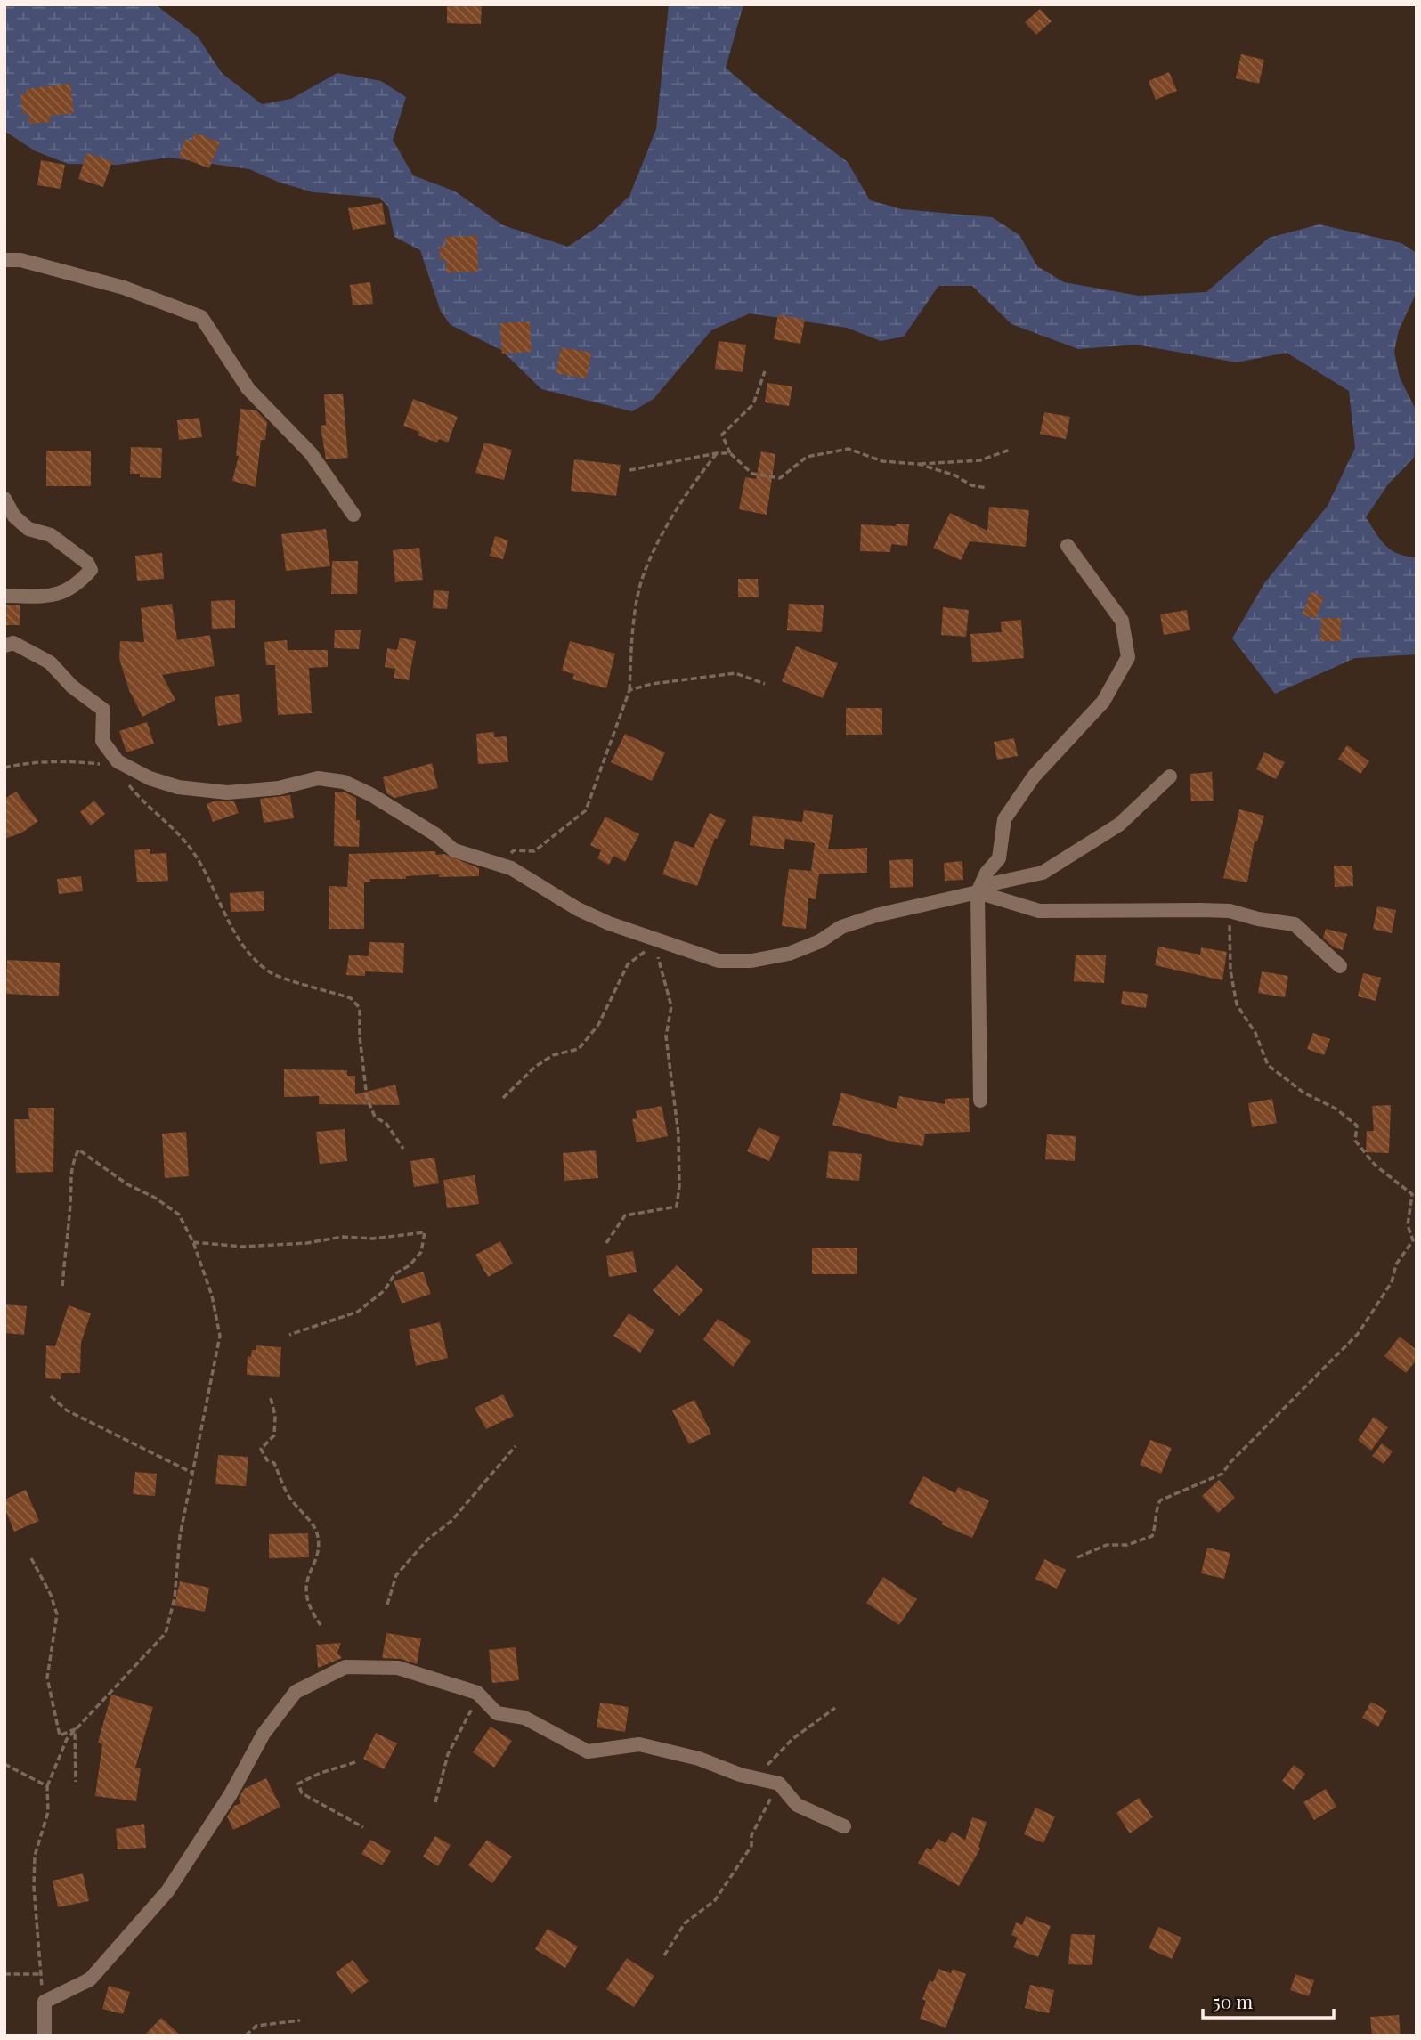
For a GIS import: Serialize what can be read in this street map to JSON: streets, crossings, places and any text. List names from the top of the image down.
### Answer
{
  "scale_bar": "50 m"
}
